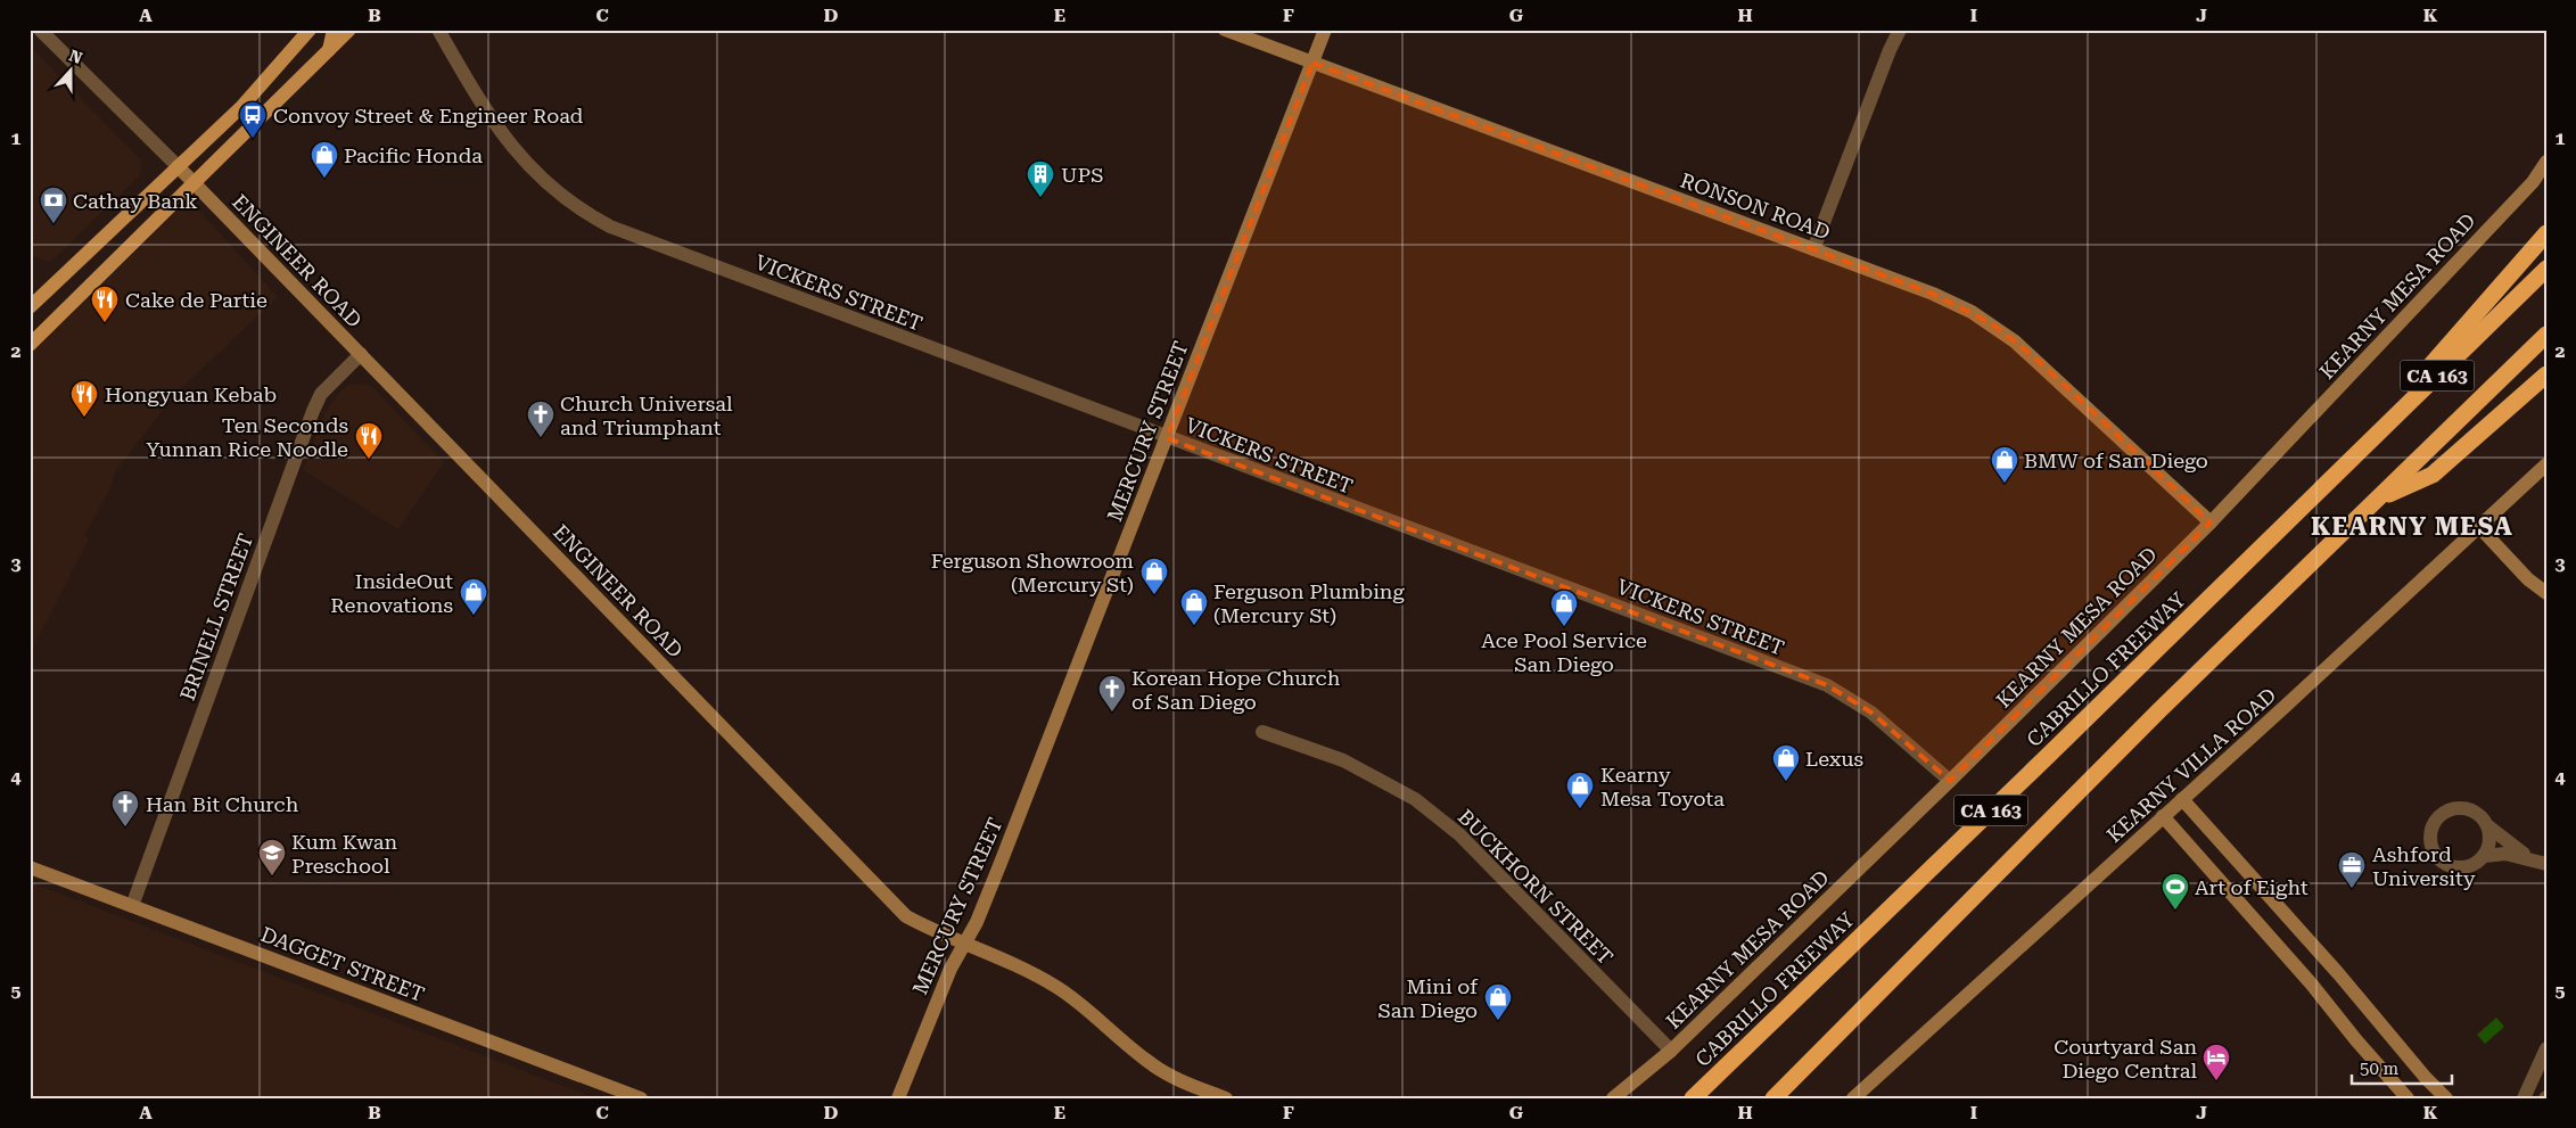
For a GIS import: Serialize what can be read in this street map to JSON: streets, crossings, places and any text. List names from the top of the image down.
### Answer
{
  "streets": {
    "highway": ["CA 163", "CABRILLO FREEWAY"],
    "street": [
      "RONSON ROAD",
      "ENGINEER ROAD",
      "VICKERS STREET",
      "KEARNY MESA ROAD",
      "MERCURY STREET",
      "BRINELL STREET",
      "KEARNY VILLA ROAD",
      "BUCKHORN STREET",
      "DAGGET STREET"
    ]
  },
  "crossings": [
    ["RONSON ROAD", "KEARNY MESA ROAD"],
    ["RONSON ROAD", "MERCURY STREET"],
    ["ENGINEER ROAD", "MERCURY STREET"],
    ["ENGINEER ROAD", "BRINELL STREET"],
    ["VICKERS STREET", "KEARNY MESA ROAD"],
    ["VICKERS STREET", "MERCURY STREET"],
    ["KEARNY MESA ROAD", "BUCKHORN STREET"],
    ["BRINELL STREET", "DAGGET STREET"]
  ],
  "districts": ["KEARNY MESA"],
  "places": {
    "bus stop": ["Convoy Street & Engineer Road"],
    "shop": [
      "Pacific Honda",
      "BMW of San Diego",
      "Ferguson Showroom (Mercury St)",
      "InsideOut Renovations",
      "Ferguson Plumbing (Mercury St)",
      "Ace Pool Service San Diego",
      "Lexus",
      "Kearny Mesa Toyota",
      "Mini of San Diego"
    ],
    "building": ["UPS"],
    "bank": ["Cathay Bank"],
    "restaurant": ["Cake de Partie", "Hongyuan Kebab", "Ten Seconds Yunnan Rice Noodle"],
    "church": ["Church Universal and Triumphant", "Korean Hope Church of San Diego", "Han Bit Church"],
    "school or university": ["Kum Kwan Preschool"],
    "office": ["Ashford University"],
    "sports": ["Art of Eight"],
    "hotel": ["Courtyard San Diego Central"]
  },
  "scale_bar": "50 m",
  "north": "top",
  "grid": {
    "columns": [
      "A",
      "B",
      "C",
      "D",
      "E",
      "F",
      "G",
      "H",
      "I",
      "J",
      "K"
    ],
    "rows": [
      "1",
      "2",
      "3",
      "4",
      "5"
    ]
  }
}
